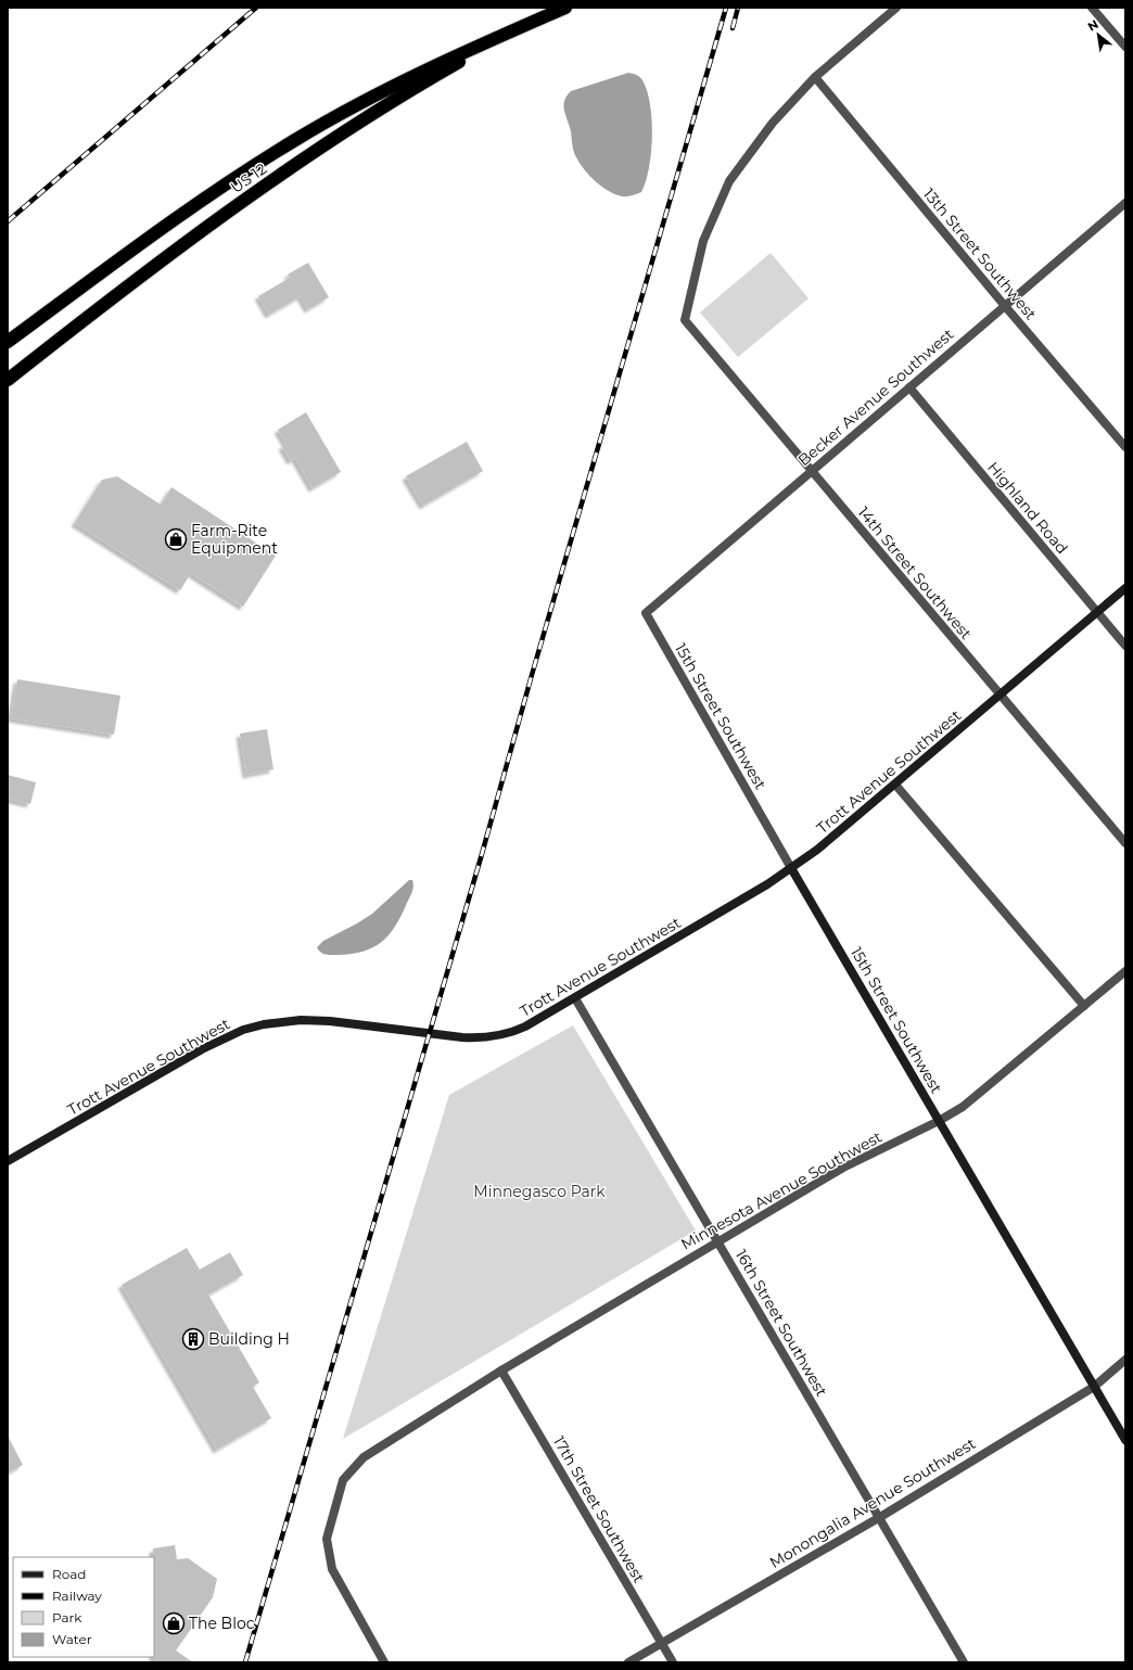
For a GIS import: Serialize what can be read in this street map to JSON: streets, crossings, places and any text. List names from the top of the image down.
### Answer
{
  "streets": {
    "highway": ["US 12"],
    "street": [
      "13th Street Southwest",
      "Becker Avenue Southwest",
      "Highland Road",
      "14th Street Southwest",
      "15th Street Southwest",
      "Trott Avenue Southwest",
      "Minnesota Avenue Southwest",
      "16th Street Southwest",
      "Monongalia Avenue Southwest",
      "17th Street Southwest"
    ]
  },
  "crossings": [
    ["13th Street Southwest", "Becker Avenue Southwest"],
    ["13th Street Southwest", "14th Street Southwest"],
    ["Becker Avenue Southwest", "Highland Road"],
    ["Becker Avenue Southwest", "14th Street Southwest"],
    ["Becker Avenue Southwest", "15th Street Southwest"],
    ["Highland Road", "Trott Avenue Southwest"],
    ["14th Street Southwest", "Trott Avenue Southwest"],
    ["15th Street Southwest", "Trott Avenue Southwest"],
    ["15th Street Southwest", "Minnesota Avenue Southwest"],
    ["15th Street Southwest", "Monongalia Avenue Southwest"],
    ["Trott Avenue Southwest", "16th Street Southwest"],
    ["Minnesota Avenue Southwest", "16th Street Southwest"],
    ["Minnesota Avenue Southwest", "17th Street Southwest"],
    ["16th Street Southwest", "Monongalia Avenue Southwest"],
    ["Monongalia Avenue Southwest", "17th Street Southwest"]
  ],
  "parks": ["Minnegasco Park"],
  "places": {
    "shop": ["Farm-Rite Equipment", "The Bloc"],
    "building": ["Building H"]
  },
  "legend": [
    "Road",
    "Railway",
    "Park",
    "Water"
  ],
  "north": "top left"
}
